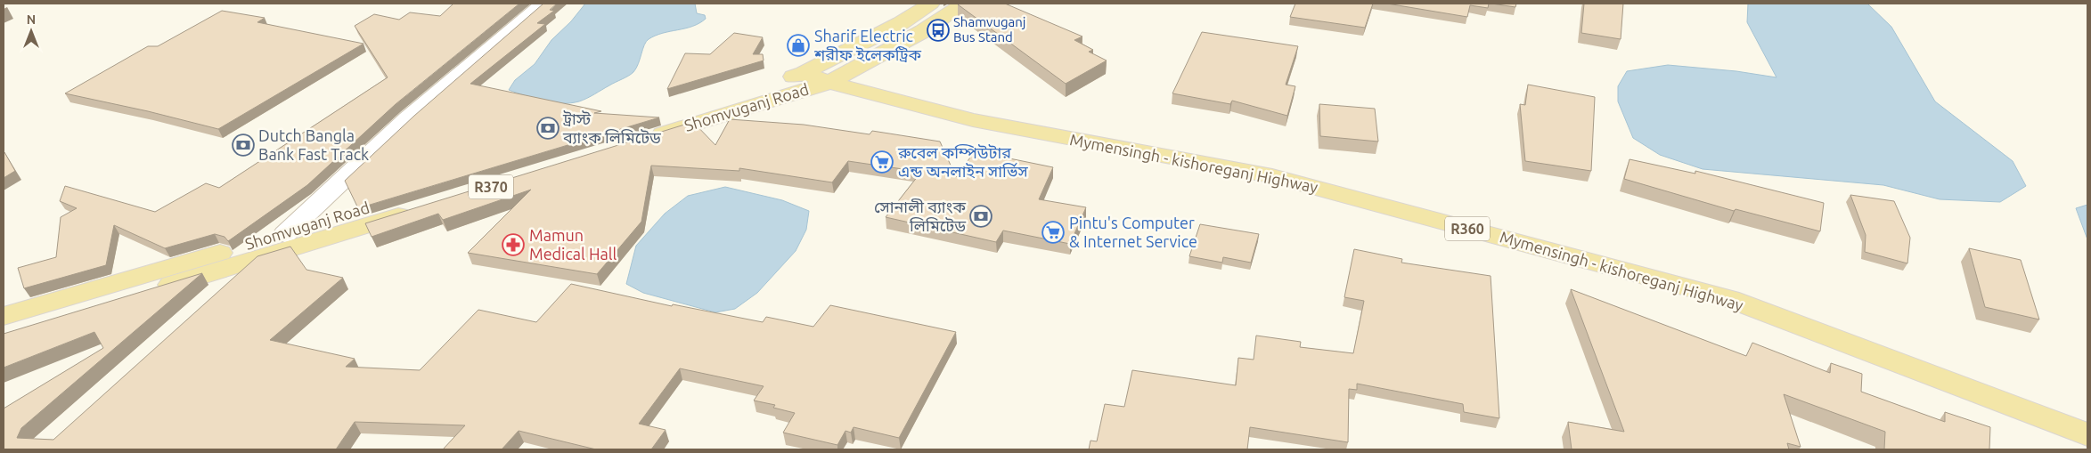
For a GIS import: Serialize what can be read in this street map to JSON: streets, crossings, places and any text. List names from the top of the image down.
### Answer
{
  "streets": {
    "main road": ["Shomvuganj Road", "Mymensingh - kishoreganj Highway", "R360"]
  },
  "crossings": [
    ["Shomvuganj Road", "Mymensingh - kishoreganj Highway"]
  ],
  "places": {
    "bus stop": ["Shamvuganj Bus Stand"],
    "shop": ["Sharif Electric শরীফ ইলেকট্রিক"],
    "bank": ["ট্রাস্ট ব্যাংক লিমিটেড", "Dutch Bangla Bank Fast Track", "সোনালী ব্যাংক লিমিটেড"],
    "supermarket": ["রুবেল কম্পিউটার এন্ড অনলাইন সার্ভিস", "Pintu's Computer & Internet Service"],
    "pharmacy": ["Mamun Medical Hall"]
  },
  "north": "top"
}
